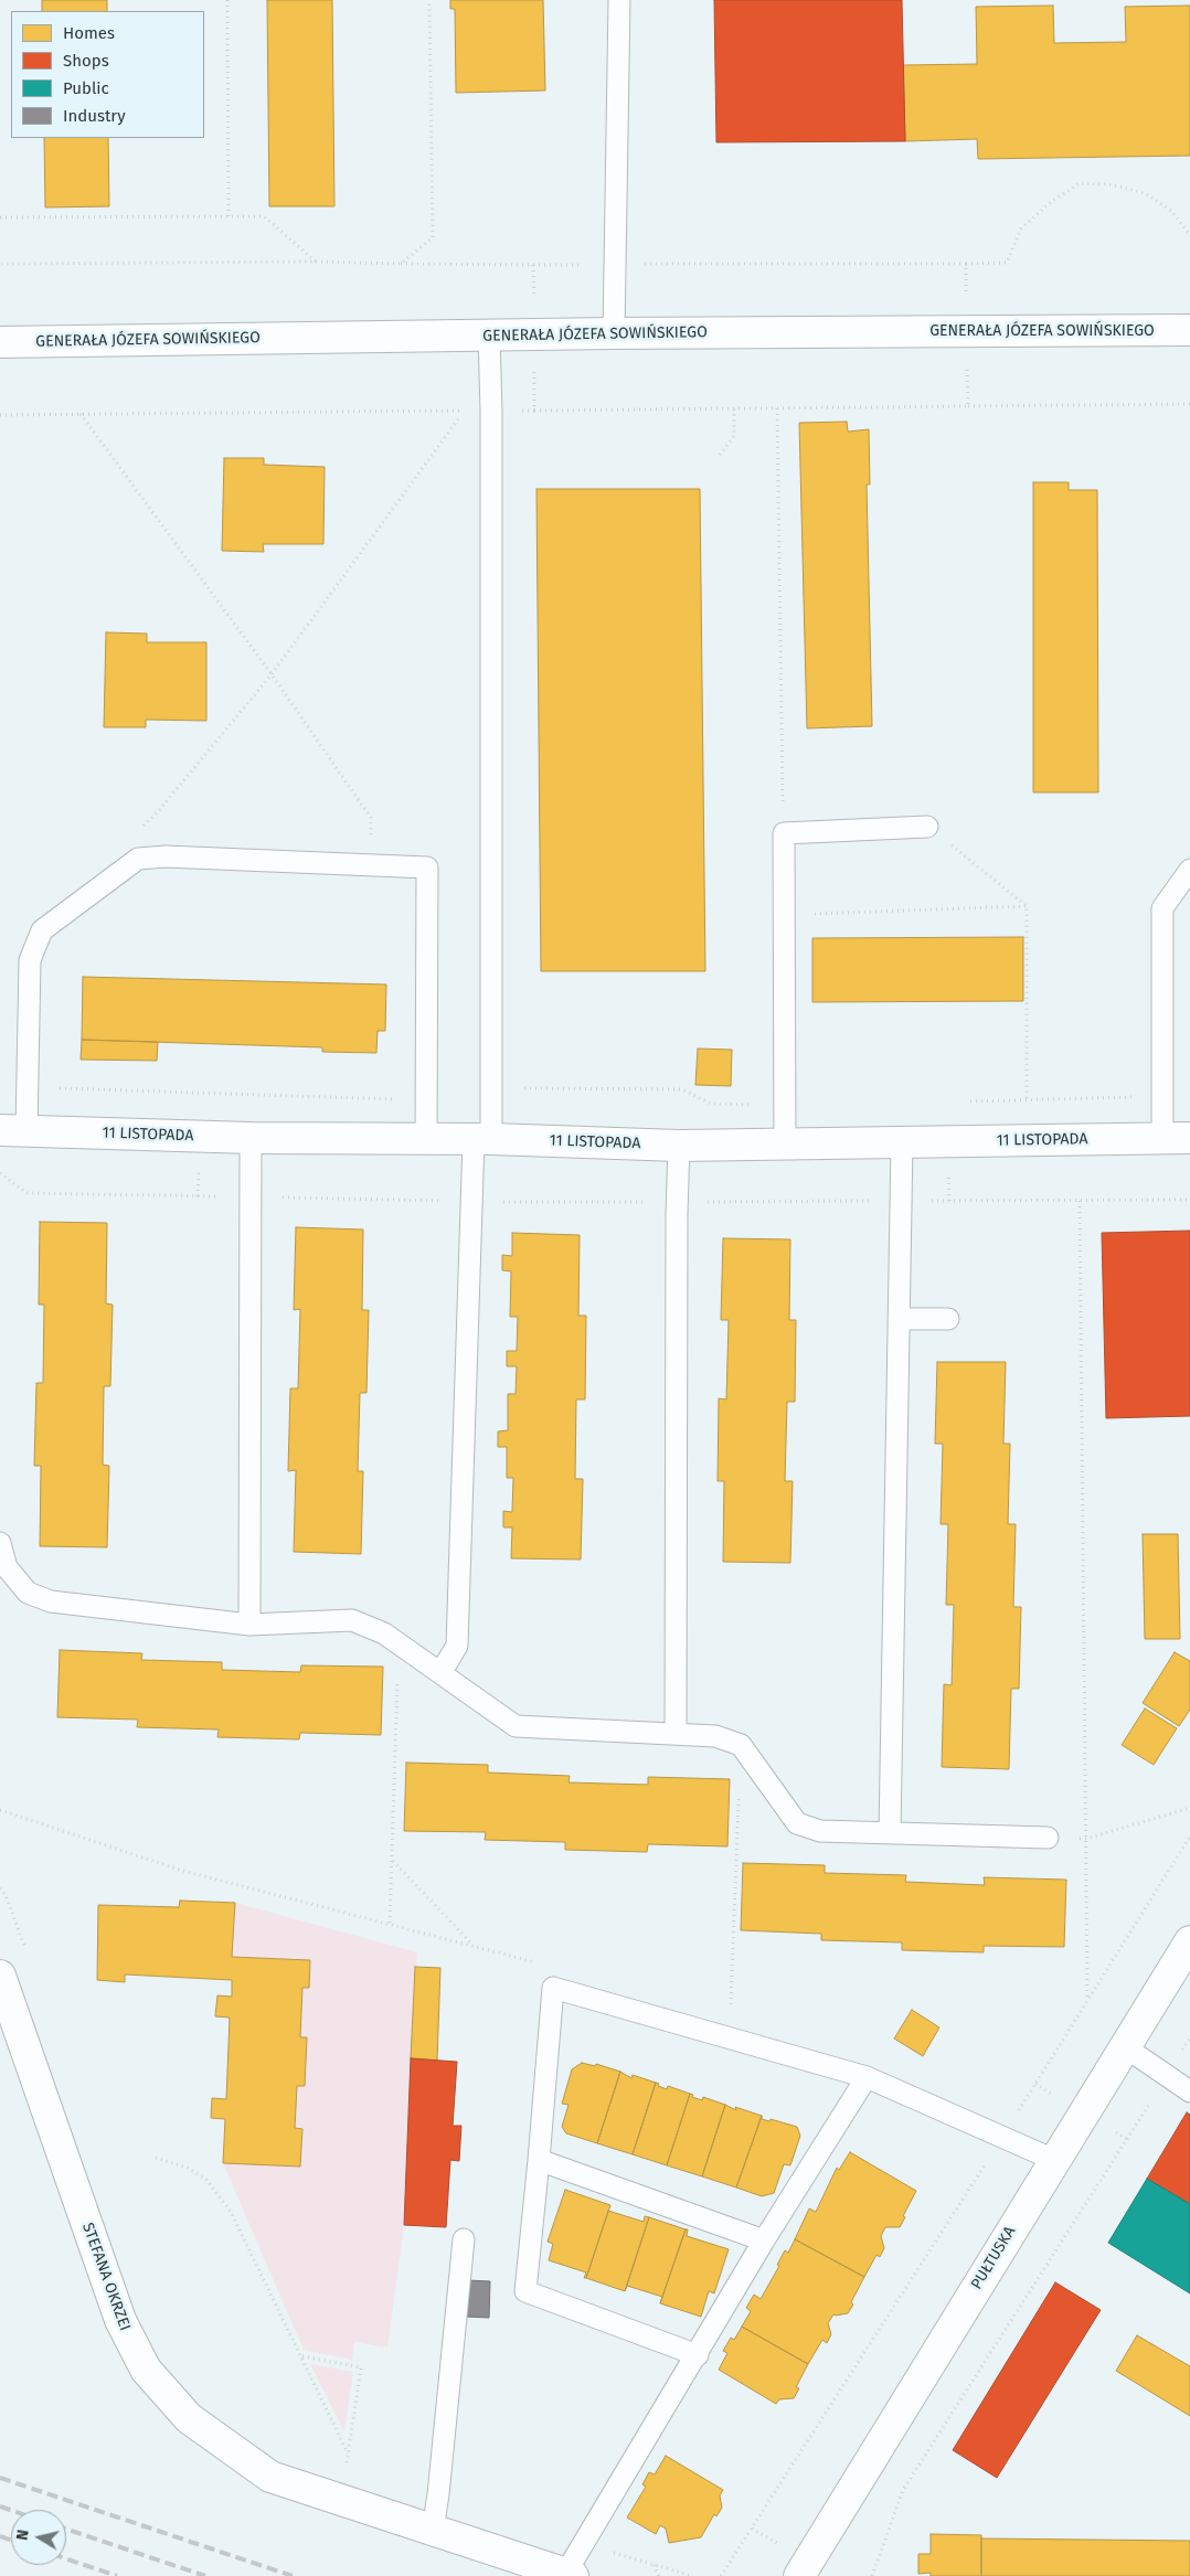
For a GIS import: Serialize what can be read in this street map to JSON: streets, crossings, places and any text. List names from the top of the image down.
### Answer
{
  "streets": {
    "street": [
      "GENERAŁA JÓZEFA SOWIŃSKIEGO",
      "11 LISTOPADA",
      "PUŁTUSKA",
      "STEFANA OKRZEI"
    ]
  },
  "legend": [
    "Homes",
    "Shops",
    "Public",
    "Industry"
  ],
  "north": "left"
}
